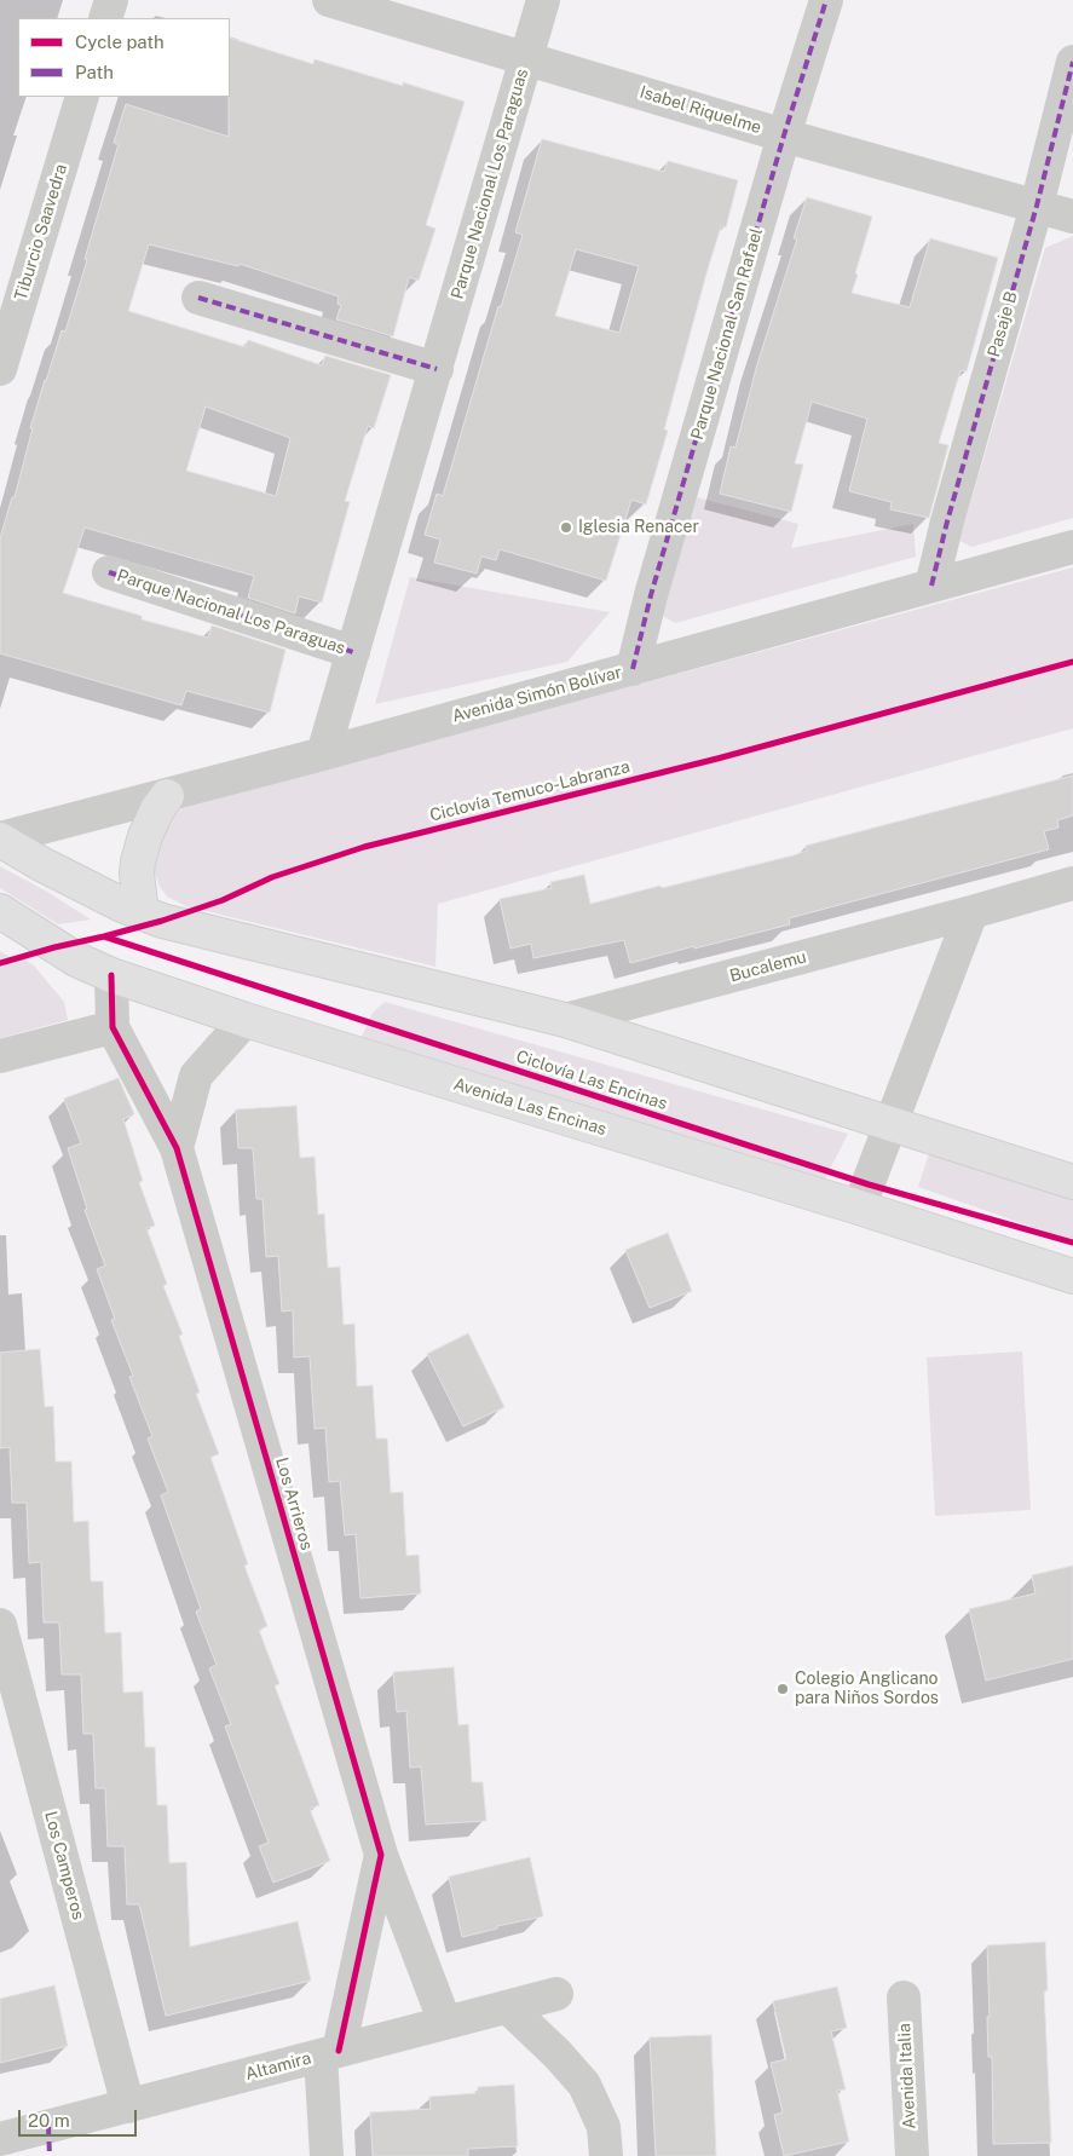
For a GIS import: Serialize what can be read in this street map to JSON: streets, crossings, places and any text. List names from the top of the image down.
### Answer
{
  "streets": {
    "main road": ["Avenida Las Encinas"],
    "street": [
      "Isabel Riquelme",
      "Parque Nacional Los Paraguas",
      "Tiburcio Saavedra",
      "Pasaje B",
      "Parque Nacional San Rafael",
      "Avenida Simón Bolívar",
      "Bucalemu",
      "Los Arrieros",
      "Los Camperos",
      "Altamira",
      "Avenida Italia"
    ],
    "cycle path": ["Ciclovía Temuco-Labranza", "Ciclovía Las Encinas"]
  },
  "crossings": [
    ["Isabel Riquelme", "Parque Nacional Los Paraguas"],
    ["Isabel Riquelme", "Pasaje B"],
    ["Isabel Riquelme", "Parque Nacional San Rafael"],
    ["Parque Nacional Los Paraguas", "Avenida Simón Bolívar"],
    ["Pasaje B", "Avenida Simón Bolívar"],
    ["Parque Nacional San Rafael", "Avenida Simón Bolívar"],
    ["Avenida Las Encinas", "Los Arrieros"],
    ["Los Arrieros", "Altamira"],
    ["Los Camperos", "Altamira"]
  ],
  "places": ["Iglesia Renacer", "Colegio Anglicano para Niños Sordos"],
  "legend": ["Cycle path", "Path"],
  "scale_bar": "20 m"
}
